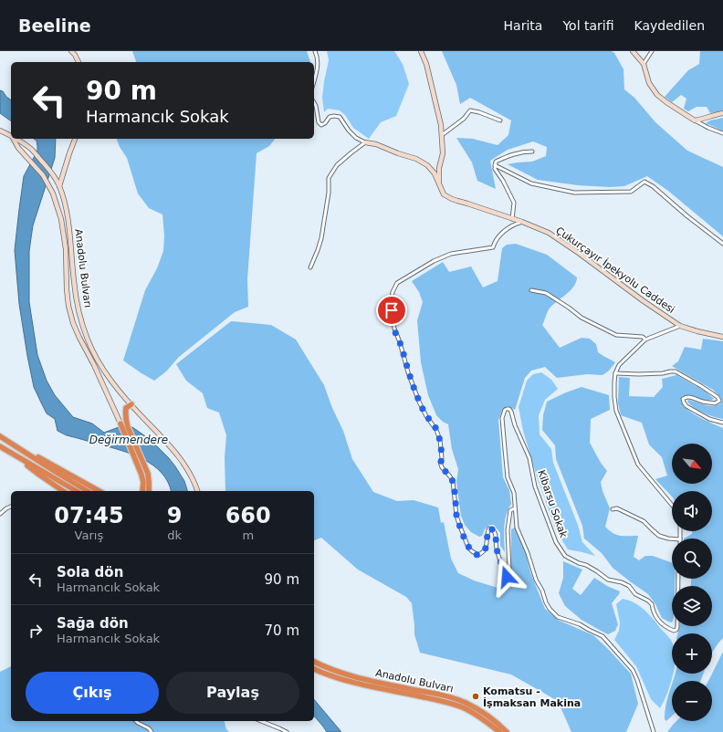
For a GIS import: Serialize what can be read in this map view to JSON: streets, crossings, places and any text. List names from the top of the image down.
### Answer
{
  "streets": {
    "highway": ["Anadolu Bulvarı"],
    "street": ["Çukurçayır İpekyolu Caddesi", "Kibarsu Sokak"]
  },
  "water": ["Değirmendere"],
  "places": ["Komatsu - İşmaksan Makina"],
  "north": "bottom right",
  "page": {
    "header": "Beeline",
    "nav": ["Harita", "Yol tarifi", "Kaydedilen"],
    "turn": ["90 m", "Harmancık Sokak"],
    "map_buttons": ["+", "−"],
    "eta": [
      "07:45",
      "Varış",
      "9",
      "dk",
      "660",
      "m"
    ],
    "list": [
      {
        "name": "Sola dön",
        "note": "Harmancık Sokak",
        "value": "90 m"
      },
      {
        "name": "Sağa dön",
        "note": "Harmancık Sokak",
        "value": "70 m"
      }
    ],
    "buttons": ["Çıkış", "Paylaş"]
  }
}
